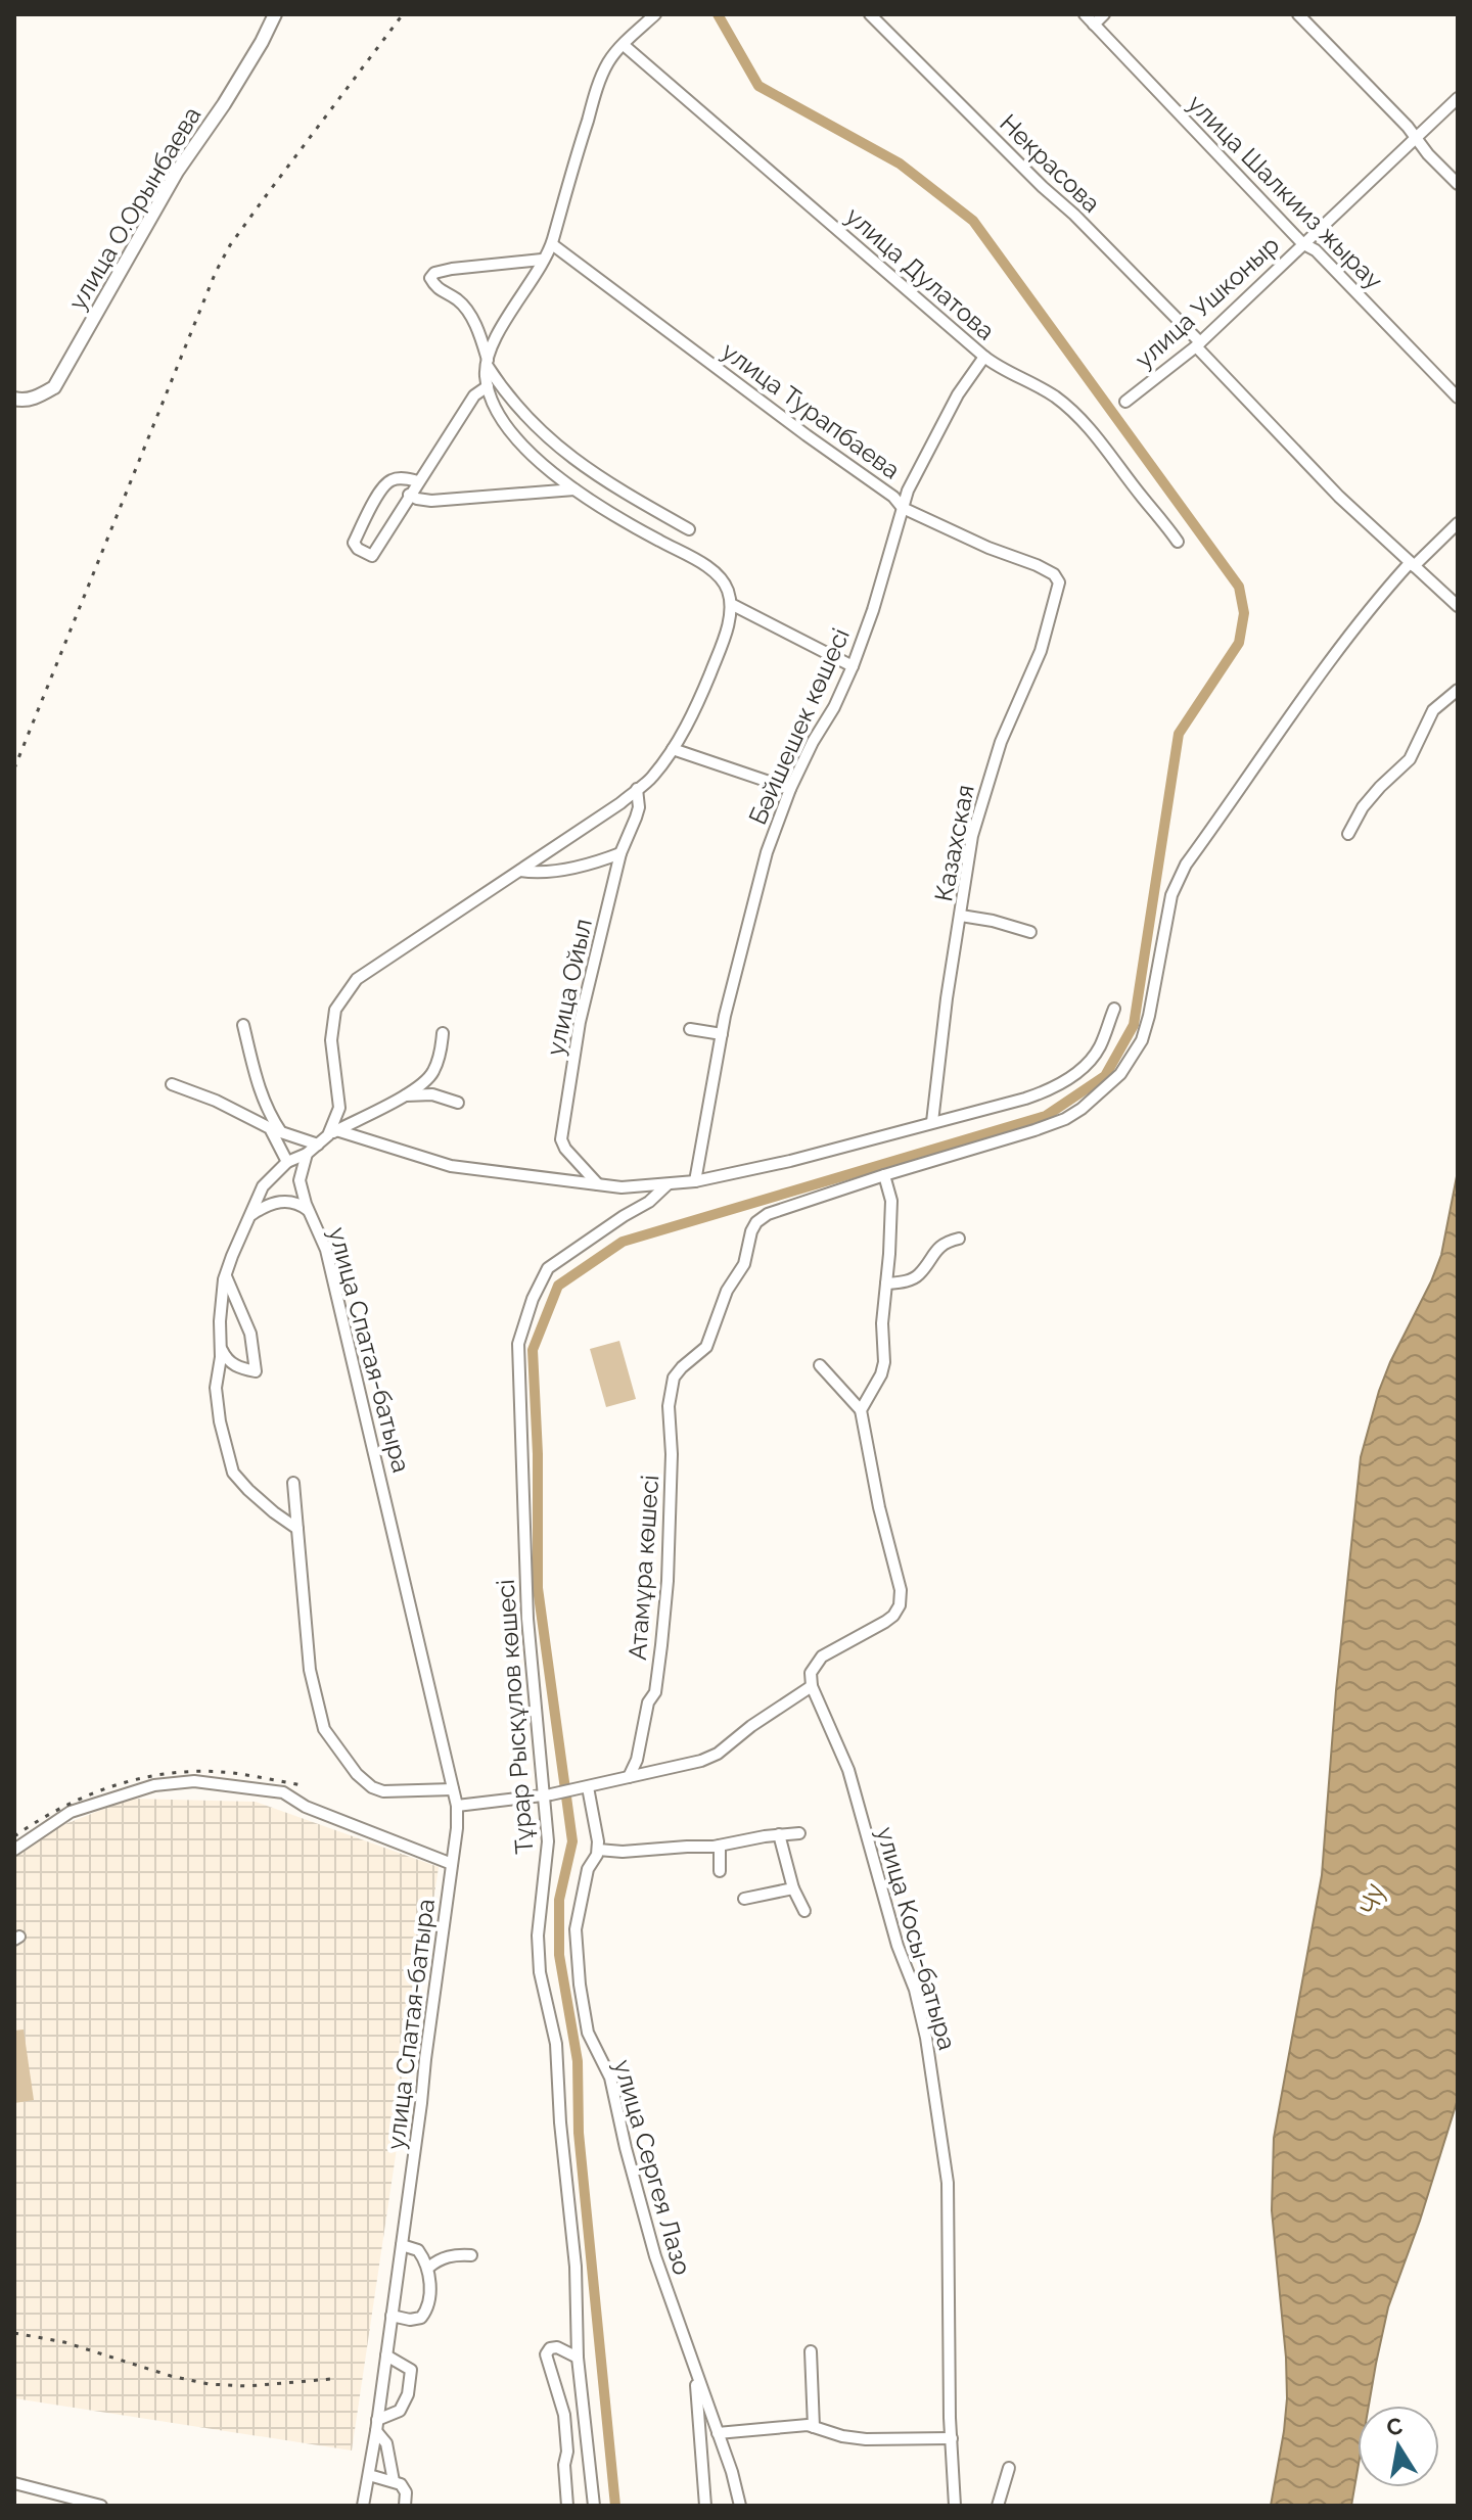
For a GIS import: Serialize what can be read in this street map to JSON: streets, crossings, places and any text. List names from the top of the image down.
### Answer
{
  "streets": {
    "street": [
      "Некрасова",
      "улица Шалкииз жырау",
      "улица О.Орынбаева",
      "улица Дулатова",
      "улица Ушконыр",
      "улица Турапбаева",
      "Бәйшешек көшесі",
      "Казахская",
      "улица Ойыл",
      "улица Спатая-батыра",
      "Атамұра көшесі",
      "Тұрар Рысқұлов көшесі",
      "улица Косы-батыра",
      "улица Сергея Лазо"
    ]
  },
  "crossings": [
    ["Некрасова", "улица Ушконыр"],
    ["улица Шалкииз жырау", "улица Ушконыр"],
    ["улица Дулатова", "Бәйшешек көшесі"],
    ["улица Турапбаева", "Бәйшешек көшесі"],
    ["улица Турапбаева", "Казахская"]
  ],
  "water": ["Чу"],
  "north": "top"
}
